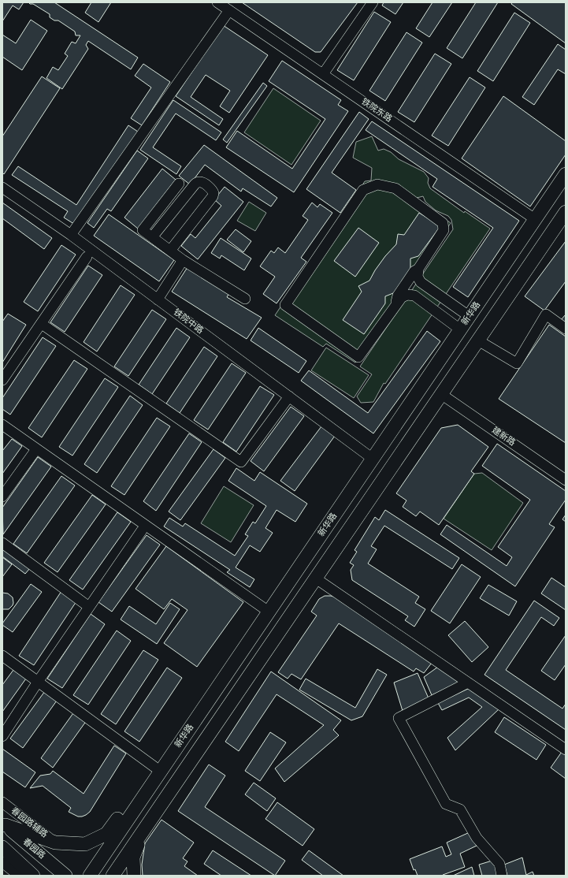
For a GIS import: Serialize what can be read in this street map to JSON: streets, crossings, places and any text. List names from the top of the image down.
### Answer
{
  "streets": {
    "main road": ["新华路", "春园路"],
    "street": [
      "铁院东路",
      "铁院中路",
      "建新路",
      "春园路辅路"
    ]
  },
  "crossings": [
    ["铁院东路", "新华路"],
    ["新华路", "铁院中路"]
  ]
}
